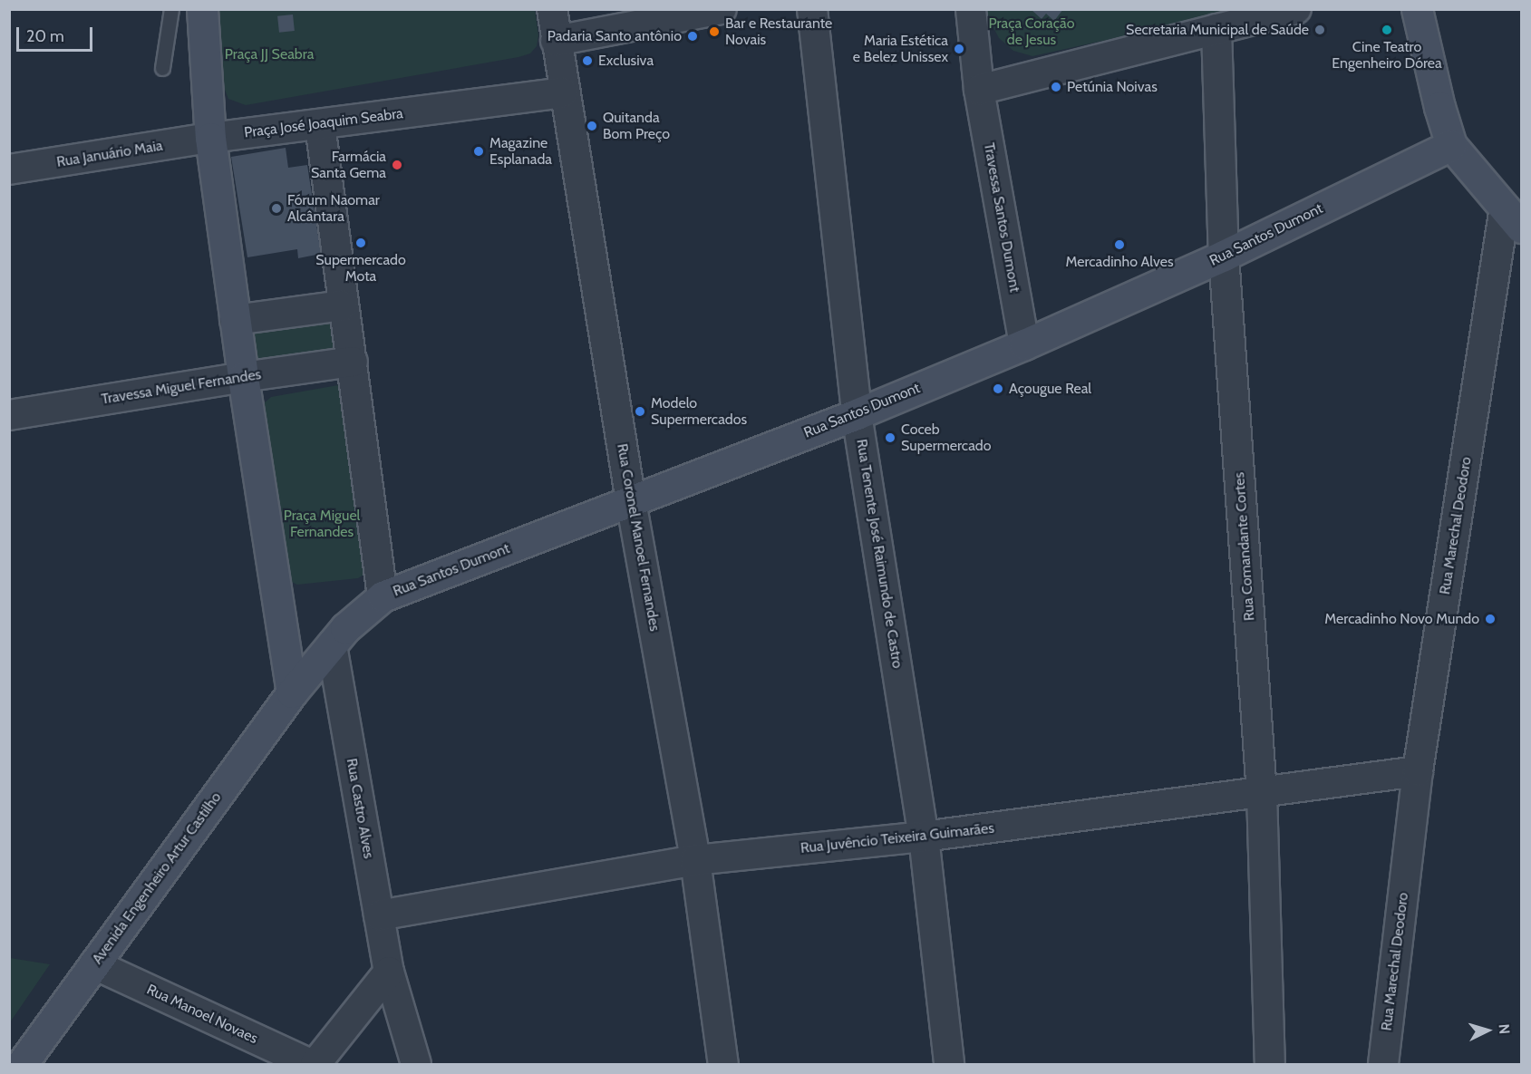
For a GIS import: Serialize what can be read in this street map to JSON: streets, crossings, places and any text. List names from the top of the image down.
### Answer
{
  "streets": {
    "main road": ["Rua Santos Dumont", "Rua Marechal Deodoro", "Avenida Engenheiro Artur Castilho"],
    "street": [
      "Praça José Joaquim Seabra",
      "Rua Januário Maia",
      "Travessa Santos Dumont",
      "Travessa Miguel Fernandes",
      "Rua Coronel Manoel Fernandes",
      "Rua Comandante Cortes",
      "Rua Tenente José Raimundo de Castro",
      "Rua Castro Alves",
      "Rua Juvêncio Teixeira Guimarães",
      "Rua Manoel Novaes"
    ]
  },
  "crossings": [
    ["Praça José Joaquim Seabra", "Rua Januário Maia"],
    ["Praça José Joaquim Seabra", "Rua Coronel Manoel Fernandes"],
    ["Travessa Santos Dumont", "Rua Santos Dumont"],
    ["Rua Santos Dumont", "Rua Marechal Deodoro"],
    ["Rua Santos Dumont", "Rua Coronel Manoel Fernandes"],
    ["Rua Santos Dumont", "Rua Comandante Cortes"],
    ["Rua Santos Dumont", "Rua Tenente José Raimundo de Castro"],
    ["Rua Santos Dumont", "Rua Castro Alves"],
    ["Rua Santos Dumont", "Avenida Engenheiro Artur Castilho"],
    ["Rua Marechal Deodoro", "Rua Juvêncio Teixeira Guimarães"],
    ["Rua Coronel Manoel Fernandes", "Rua Juvêncio Teixeira Guimarães"],
    ["Rua Comandante Cortes", "Rua Juvêncio Teixeira Guimarães"],
    ["Rua Tenente José Raimundo de Castro", "Rua Juvêncio Teixeira Guimarães"],
    ["Rua Castro Alves", "Rua Juvêncio Teixeira Guimarães"],
    ["Avenida Engenheiro Artur Castilho", "Rua Manoel Novaes"]
  ],
  "parks": ["Praça Coração de Jesus", "Praça JJ Seabra", "Praça Miguel Fernandes"],
  "places": [
    "Secretaria Municipal de Saúde",
    "Cine Teatro Engenheiro Dórea",
    "Bar e Restaurante Novais",
    "Padaria Santo antônio",
    "Maria Estética e Belez Unissex",
    "Exclusiva",
    "Petúnia Noivas",
    "Quitanda Bom Preço",
    "Magazine Esplanada",
    "Farmácia Santa Gema",
    "Fórum Naomar Alcântara",
    "Supermercado Mota",
    "Mercadinho Alves",
    "Açougue Real",
    "Modelo Supermercados",
    "Coceb Supermercado",
    "Mercadinho Novo Mundo"
  ],
  "scale_bar": "20 m",
  "north": "right"
}
